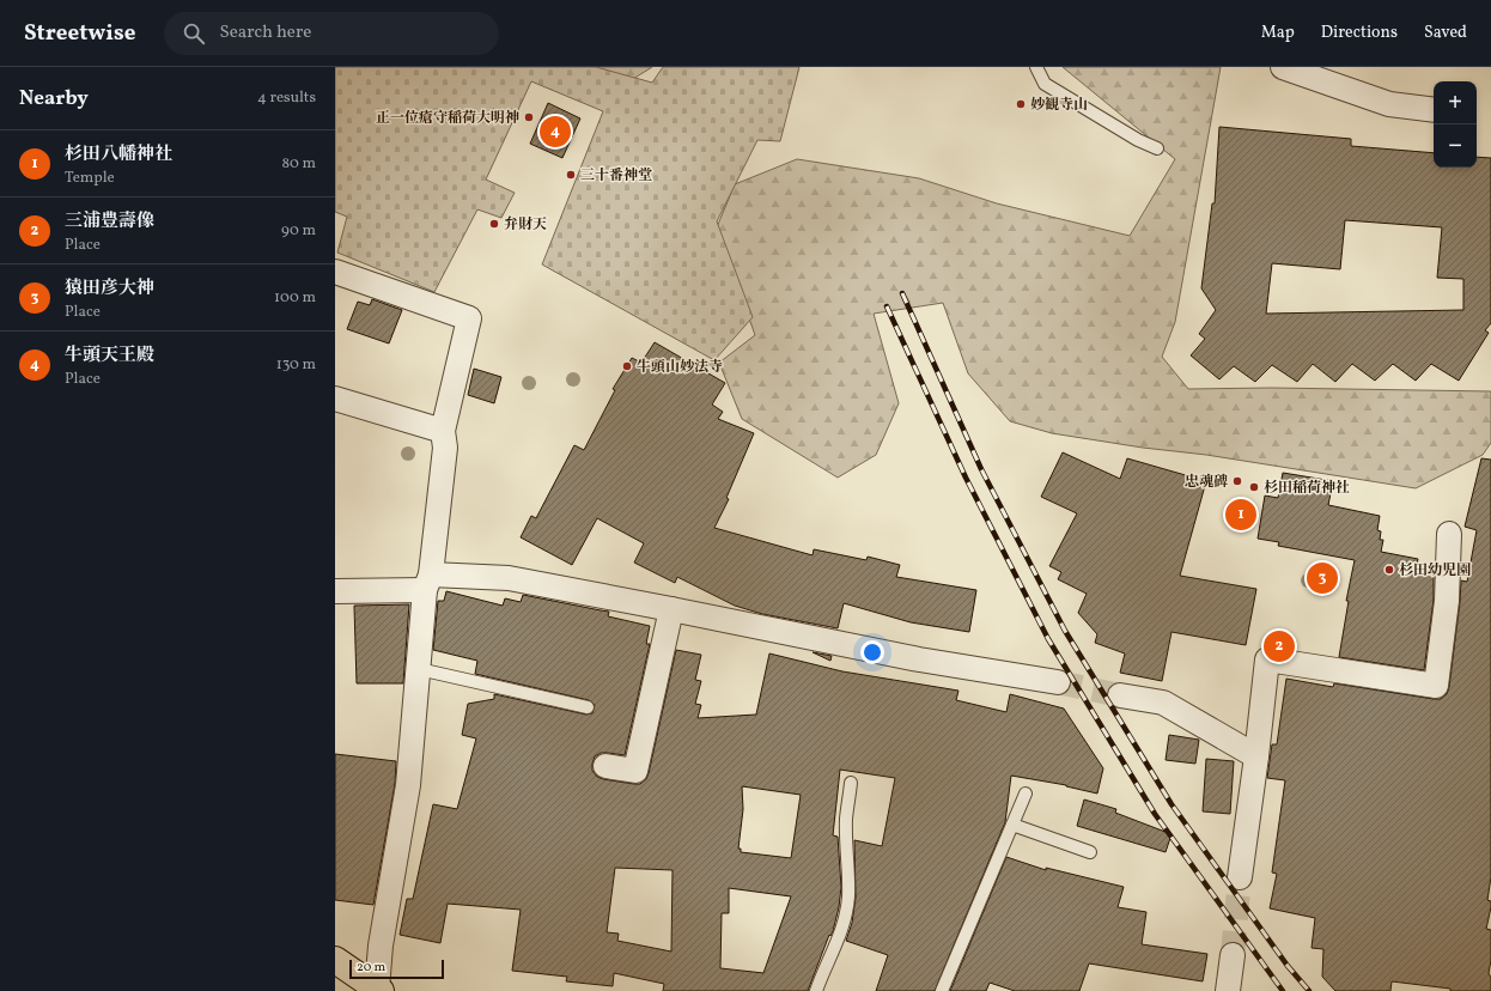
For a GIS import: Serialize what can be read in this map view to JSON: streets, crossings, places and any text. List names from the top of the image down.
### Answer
{
  "places": [
    "妙観寺山",
    "正一位瘡守稲荷大明神",
    "三十番神堂",
    "弁財天",
    "牛頭山妙法寺",
    "忠魂碑",
    "杉田稲荷神社",
    "杉田幼児園"
  ],
  "scale_bar": "20 m",
  "page": {
    "header": "Streetwise",
    "search": "Search here",
    "nav": ["Map", "Directions", "Saved"],
    "heading": ["Nearby", "4 results"],
    "map_buttons": ["+", "−"],
    "pins": [
      "4",
      "1",
      "3",
      "2"
    ],
    "list": [
      {
        "mark": "1",
        "name": "杉田八幡神社",
        "note": "Temple",
        "value": "80 m"
      },
      {
        "mark": "2",
        "name": "三浦豊壽像",
        "note": "Place",
        "value": "90 m"
      },
      {
        "mark": "3",
        "name": "猿田彦大神",
        "note": "Place",
        "value": "100 m"
      },
      {
        "mark": "4",
        "name": "牛頭天王殿",
        "note": "Place",
        "value": "130 m"
      }
    ],
    "scale": "20 m"
  }
}
